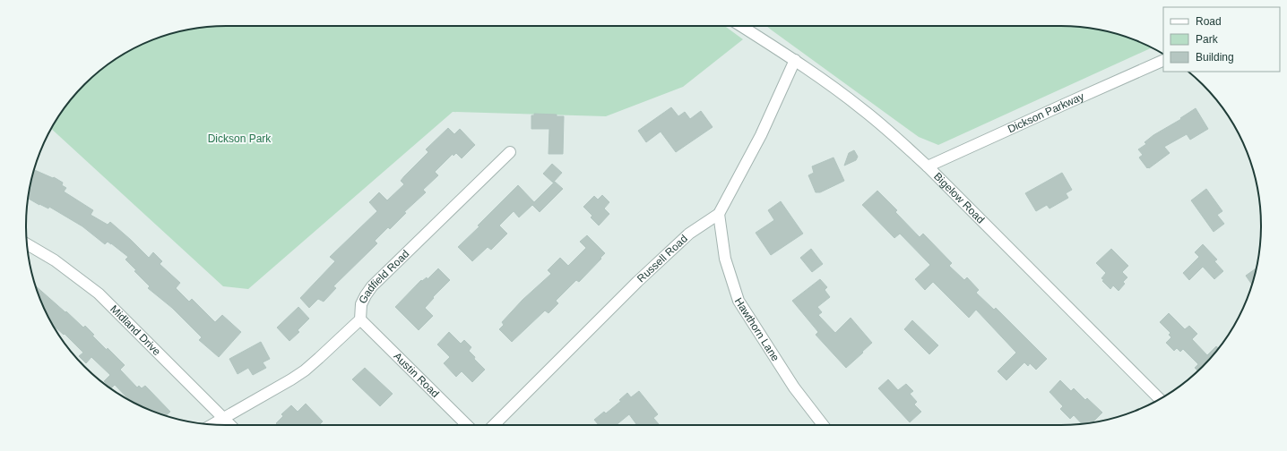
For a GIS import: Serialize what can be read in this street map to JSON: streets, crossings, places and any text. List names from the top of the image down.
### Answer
{
  "streets": {
    "street": [
      "Dickson Parkway",
      "Bigelow Road",
      "Russell Road",
      "Gadfield Road",
      "Hawthorn Lane",
      "Midland Drive",
      "Austin Road"
    ]
  },
  "crossings": [
    ["Dickson Parkway", "Bigelow Road"],
    ["Bigelow Road", "Russell Road"],
    ["Russell Road", "Hawthorn Lane"],
    ["Gadfield Road", "Midland Drive"],
    ["Gadfield Road", "Austin Road"]
  ],
  "parks": ["Dickson Park"],
  "legend": ["Road", "Park", "Building"]
}
